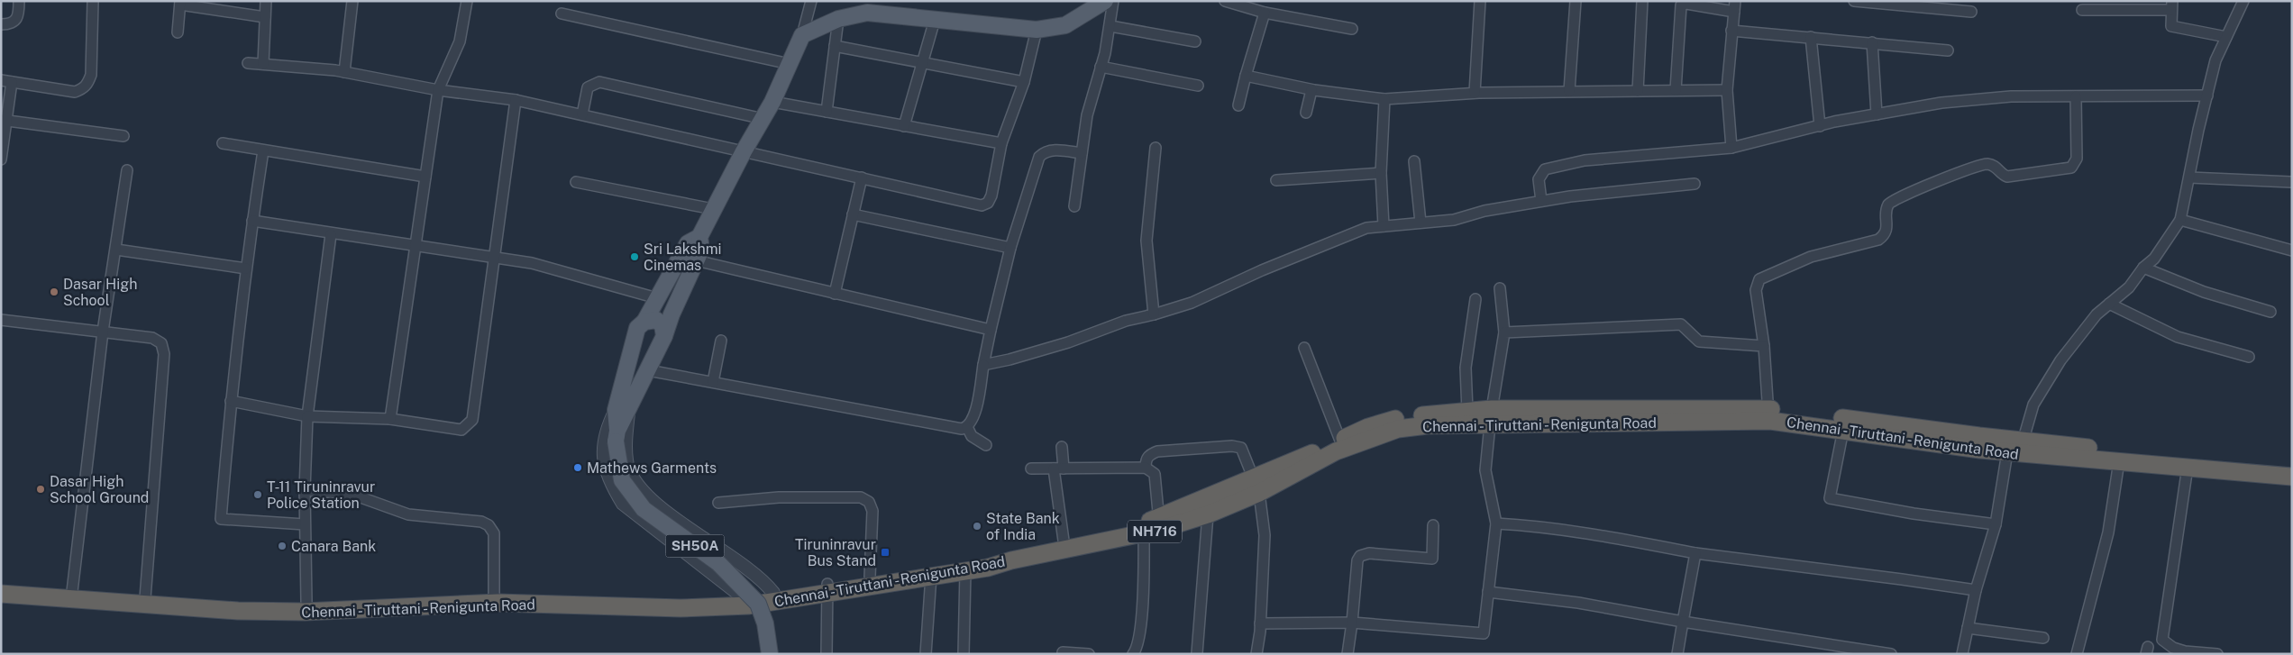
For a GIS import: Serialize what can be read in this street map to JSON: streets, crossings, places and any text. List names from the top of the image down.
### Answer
{
  "streets": {
    "highway": ["Chennai - Tiruttani - Renigunta Road", "NH716"],
    "main road": ["SH50A"]
  },
  "places": {
    "other": [
      "Sri Lakshmi Cinemas",
      "Dasar High School",
      "Mathews Garments",
      "Dasar High School Ground",
      "T-11 Tiruninravur Police Station",
      "State Bank of India",
      "Canara Bank"
    ],
    "transit": ["Tiruninravur Bus Stand"]
  }
}
